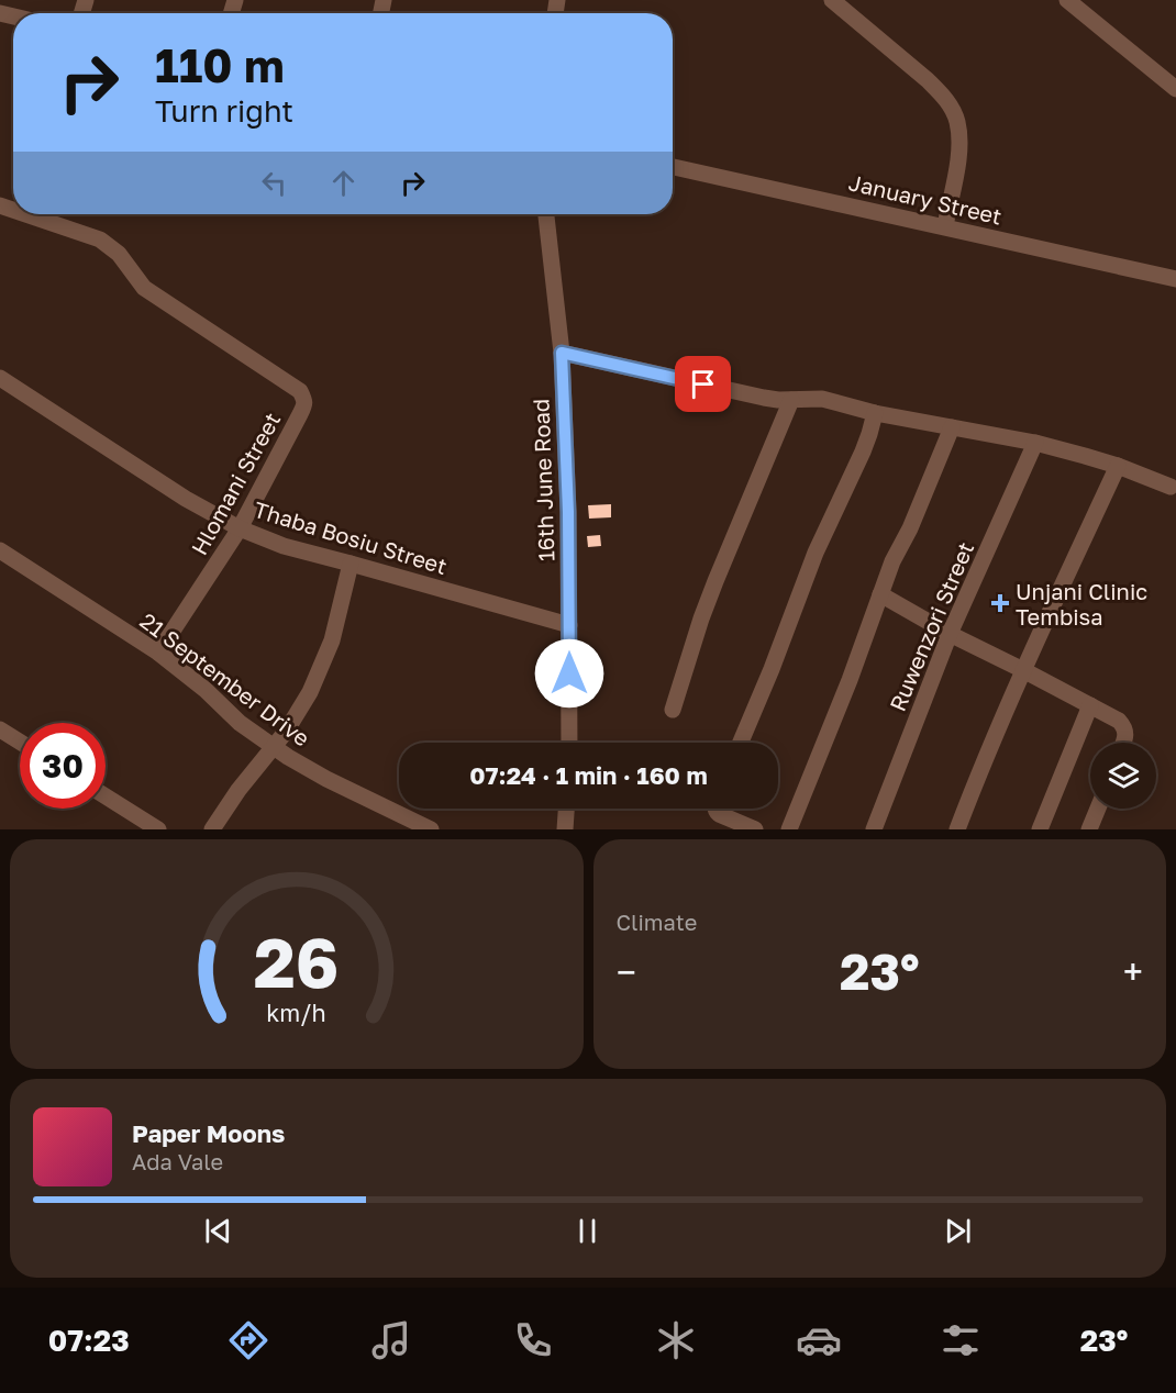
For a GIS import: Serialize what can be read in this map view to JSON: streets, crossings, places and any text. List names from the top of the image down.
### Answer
{
  "streets": {
    "street": [
      "January Street",
      "16th June Road",
      "Hlomani Street",
      "Thaba Bosiu Street",
      "Ruwenzori Street",
      "21 September Drive"
    ]
  },
  "crossings": [
    ["16th June Road", "Thaba Bosiu Street"],
    ["Hlomani Street", "Thaba Bosiu Street"],
    ["Hlomani Street", "21 September Drive"]
  ],
  "places": {
    "health": ["Unjani Clinic Tembisa"]
  },
  "page": {
    "turn": ["110 m", "Turn right"],
    "limit": "30",
    "trip": "07:24 · 1 min · 160 m",
    "tile": "Climate",
    "heat": ["−", "23°", "+"],
    "song": ["Paper Moons", "Ada Vale"],
    "tabs": ["07:23", "23°"],
    "gauge": ["26", "km/h"]
  }
}
